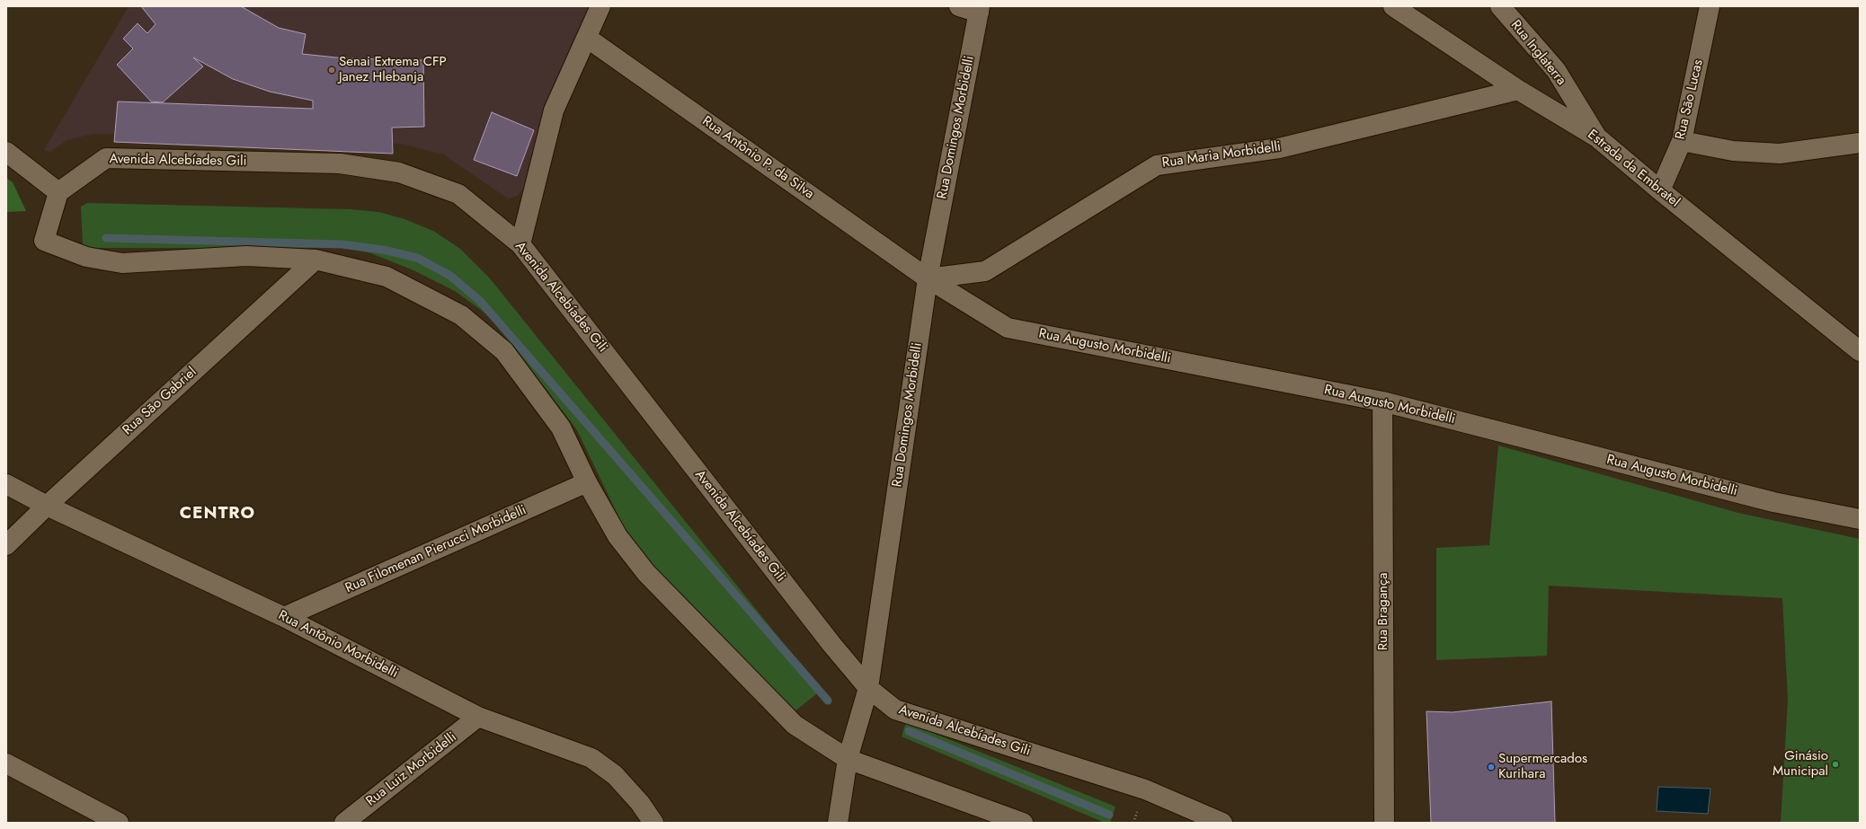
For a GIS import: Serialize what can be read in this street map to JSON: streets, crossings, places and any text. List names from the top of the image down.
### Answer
{
  "streets": {
    "street": [
      "Rua Inglaterra",
      "Rua São Lucas",
      "Rua Domingos Morbidelli",
      "Rua Maria Morbidelli",
      "Rua Antônio P. da Silva",
      "Avenida Alcebíades Gili",
      "Estrada da Embratel",
      "Rua Augusto Morbidelli",
      "Rua São Gabriel",
      "Rua Filomenan Pierucci Morbidelli",
      "Rua Bragança",
      "Rua Antônio Morbidelli",
      "Rua Luiz Morbidelli"
    ]
  },
  "crossings": [
    ["Rua Inglaterra", "Estrada da Embratel"],
    ["Rua São Lucas", "Estrada da Embratel"],
    ["Rua Domingos Morbidelli", "Rua Maria Morbidelli"],
    ["Rua Domingos Morbidelli", "Rua Antônio P. da Silva"],
    ["Rua Domingos Morbidelli", "Avenida Alcebíades Gili"],
    ["Rua Domingos Morbidelli", "Rua Augusto Morbidelli"],
    ["Rua Maria Morbidelli", "Rua Antônio P. da Silva"],
    ["Rua Maria Morbidelli", "Estrada da Embratel"],
    ["Rua Maria Morbidelli", "Rua Augusto Morbidelli"],
    ["Rua Antônio P. da Silva", "Rua Augusto Morbidelli"],
    ["Rua Augusto Morbidelli", "Rua Bragança"],
    ["Rua São Gabriel", "Rua Antônio Morbidelli"],
    ["Rua Filomenan Pierucci Morbidelli", "Rua Antônio Morbidelli"],
    ["Rua Antônio Morbidelli", "Rua Luiz Morbidelli"]
  ],
  "districts": ["CENTRO"],
  "places": ["Senai Extrema CFP Janez Hlebanja", "Ginásio Municipal", "Supermercados Kurihara"]
}
